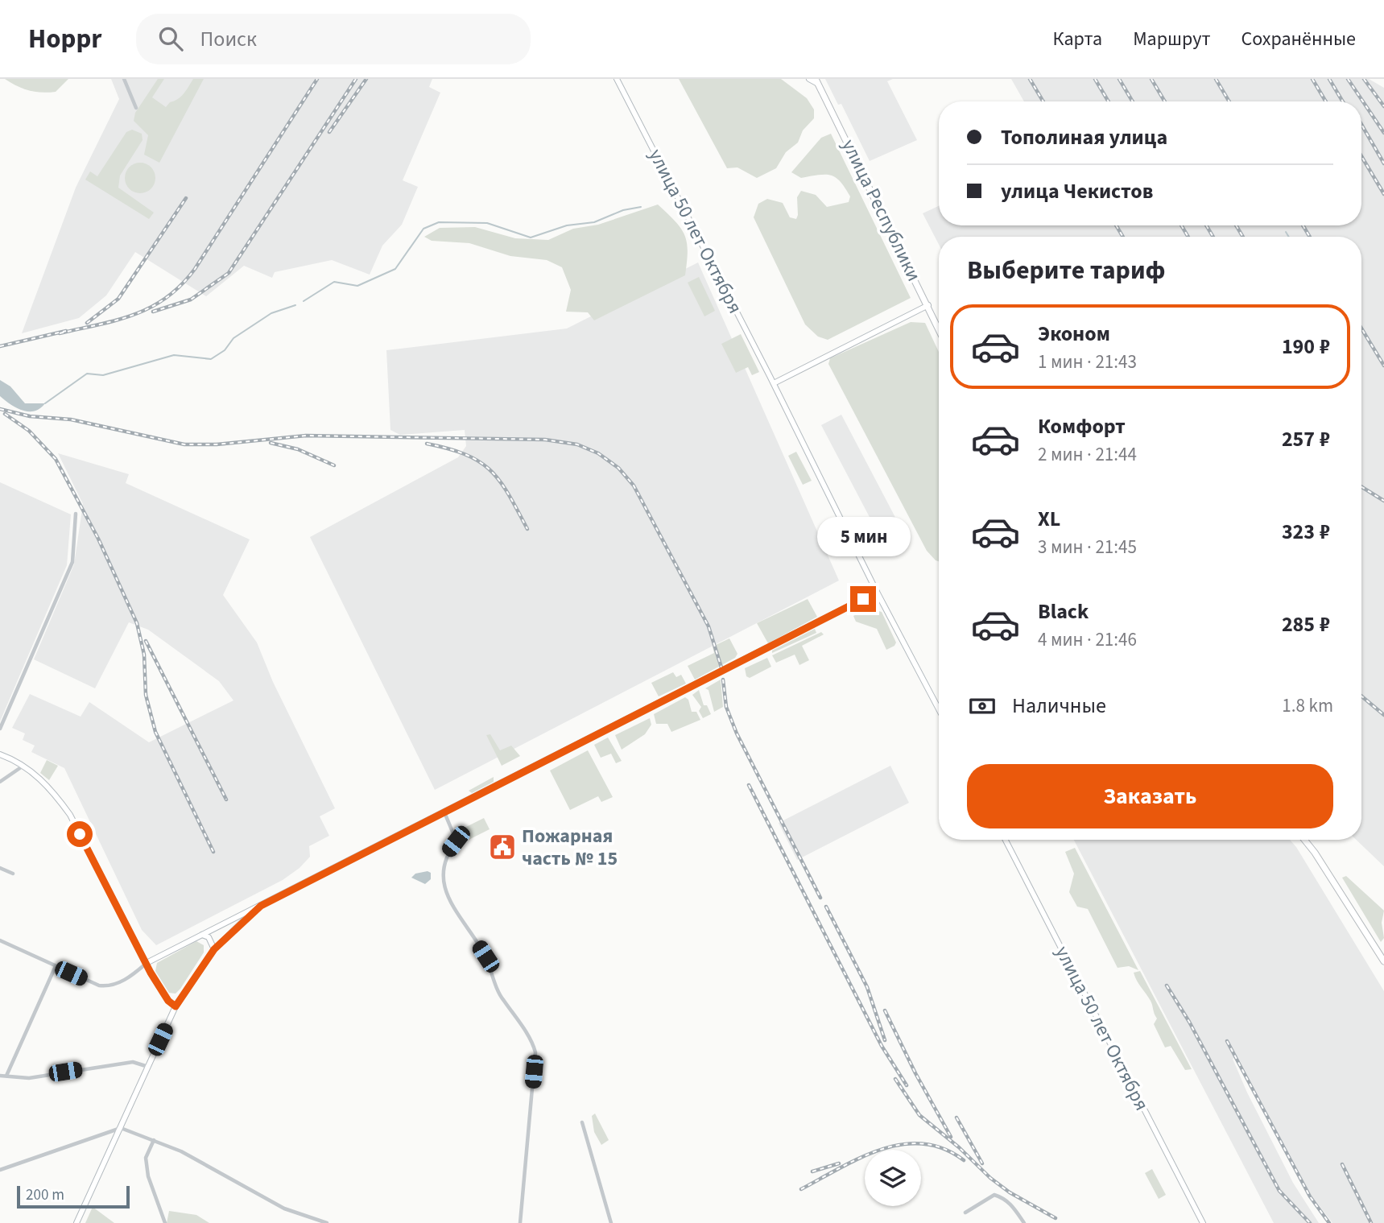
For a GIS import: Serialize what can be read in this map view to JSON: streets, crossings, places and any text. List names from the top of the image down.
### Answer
{
  "streets": {
    "main road": ["улица Республики", "улица 50 лет Октября"]
  },
  "places": {
    "public building": ["Пожарная часть № 15"]
  },
  "scale_bar": "200 m",
  "page": {
    "header": "Hoppr",
    "search": "Поиск",
    "nav": ["Карта", "Маршрут", "Сохранённые"],
    "banner": ["Тополиная улица", "улица Чекистов"],
    "heading": "Выберите тариф",
    "list": [
      {
        "name": "Эконом",
        "note": "1 мин · 21:43",
        "value": "190 ₽"
      },
      {
        "name": "Комфорт",
        "note": "2 мин · 21:44",
        "value": "257 ₽"
      },
      {
        "name": "XL",
        "note": "3 мин · 21:45",
        "value": "323 ₽"
      },
      {
        "name": "Black",
        "note": "4 мин · 21:46",
        "value": "285 ₽"
      }
    ],
    "bubble": "5 мин",
    "pay": ["Наличные", "1.8 km"],
    "buttons": "Заказать",
    "scale": "200 m"
  }
}
